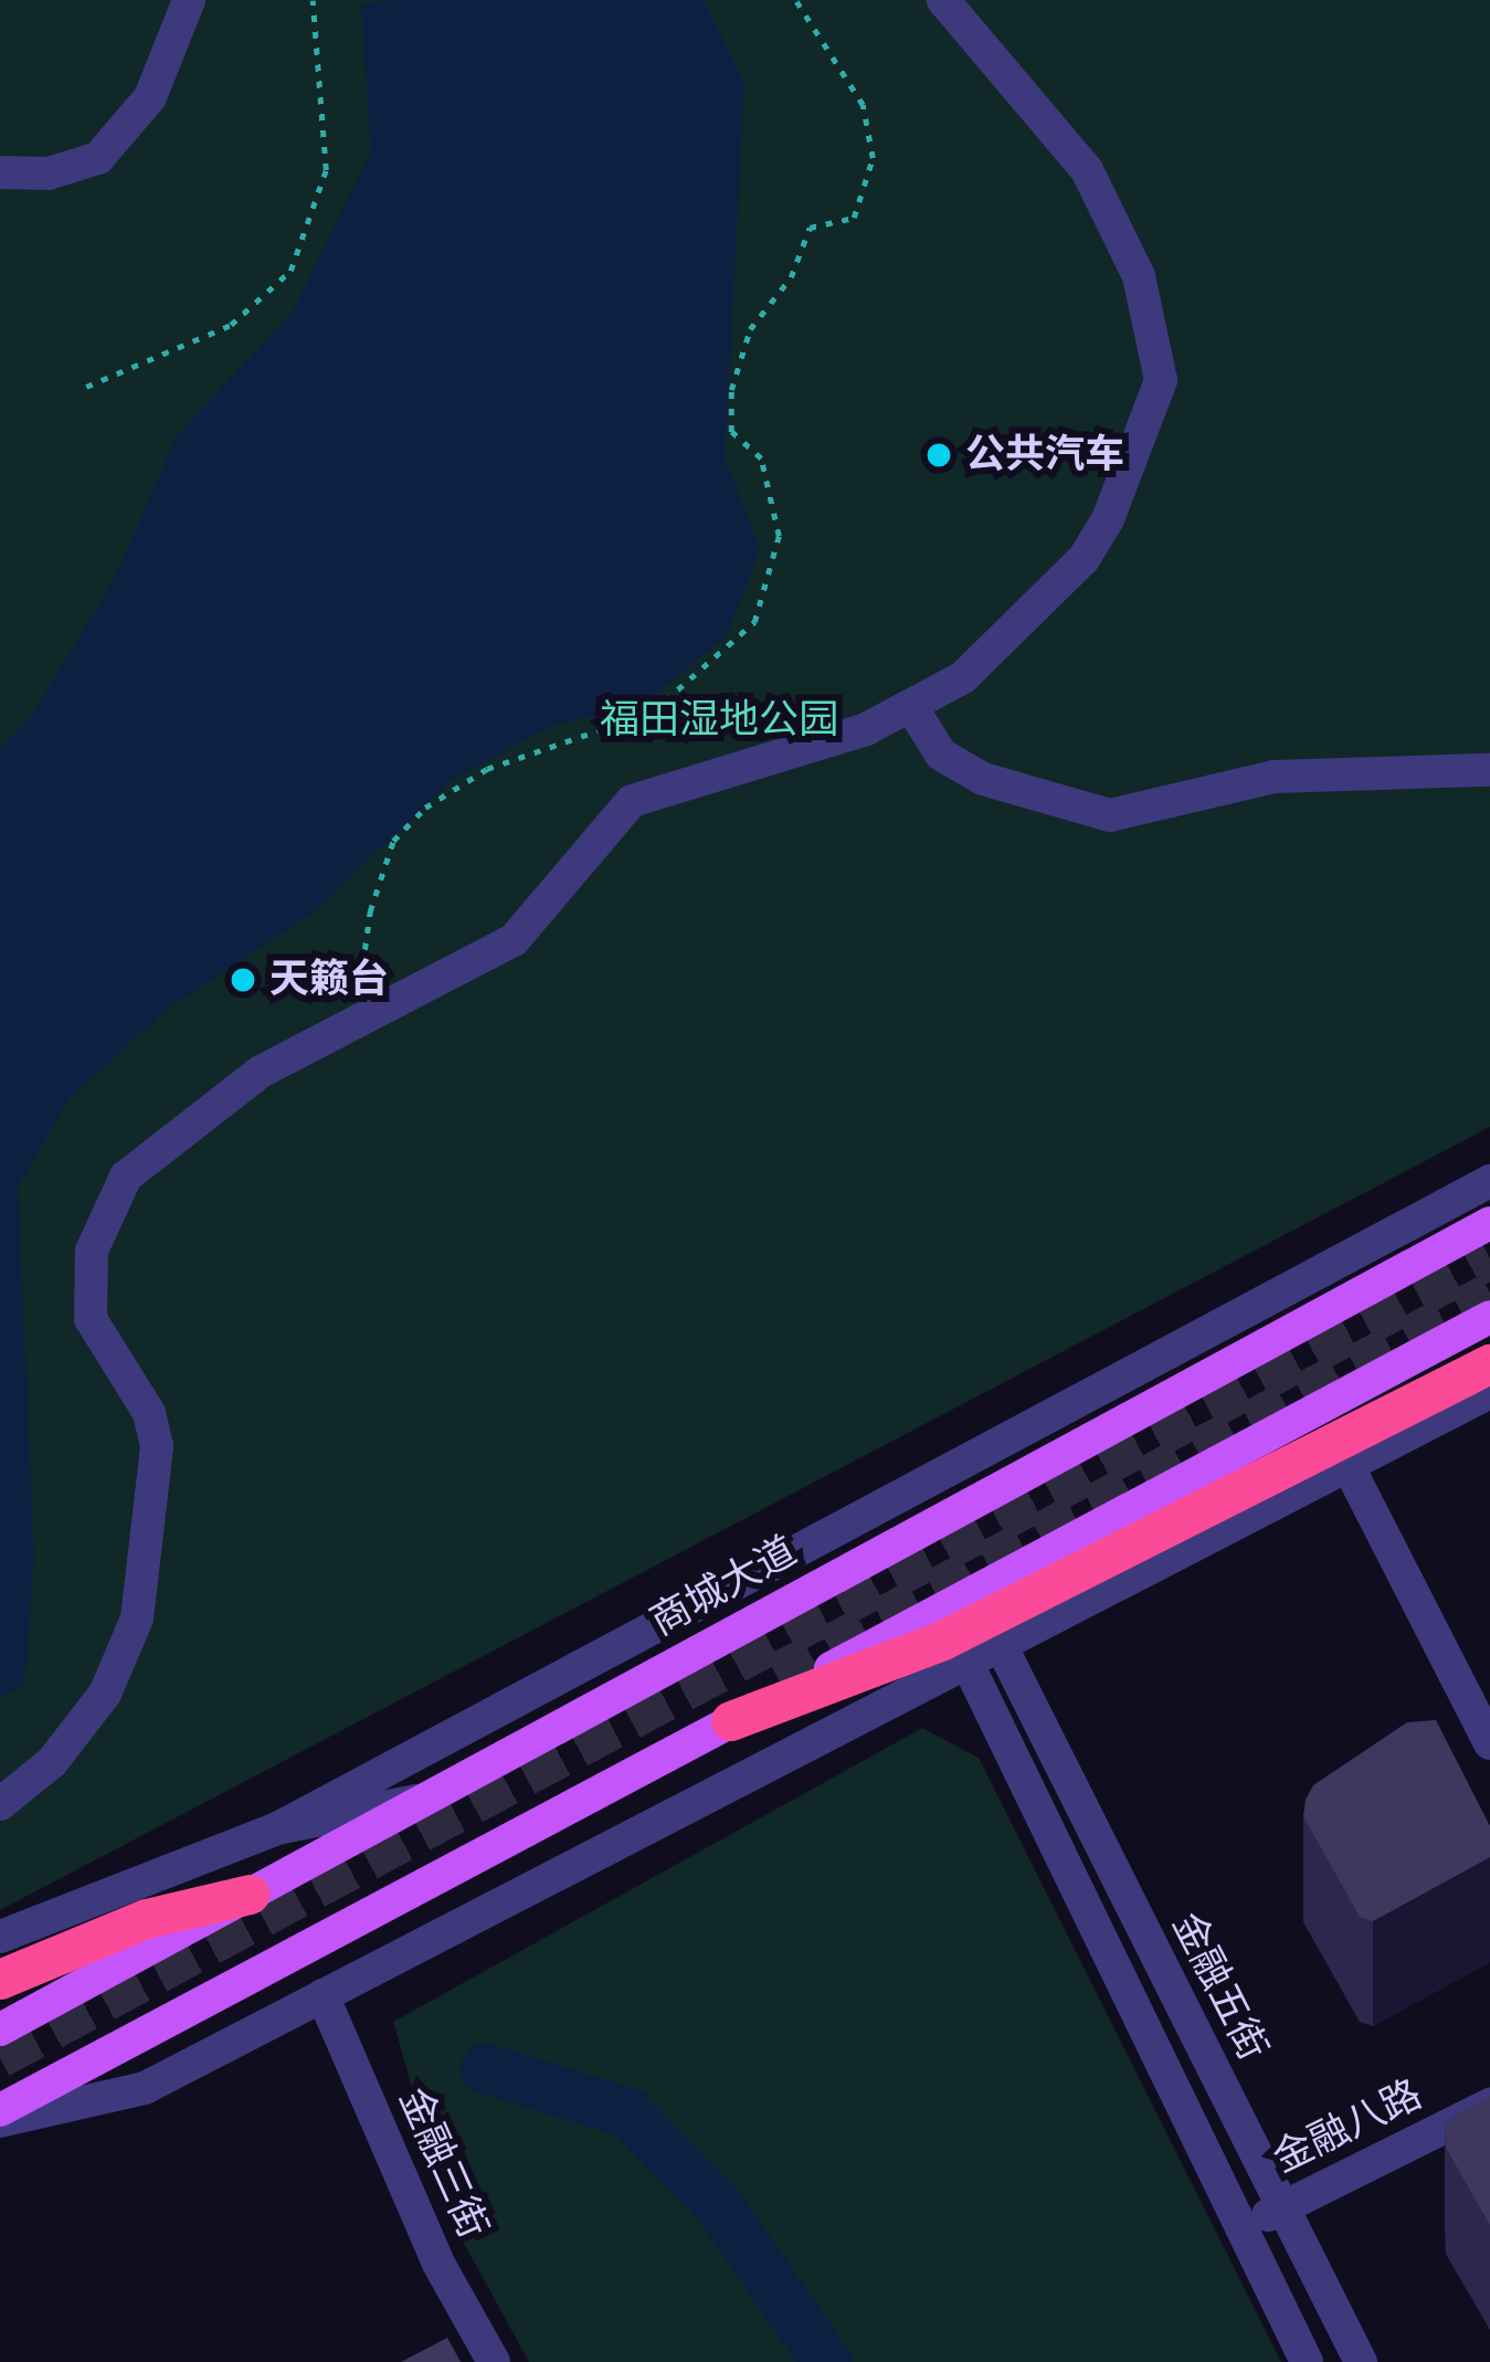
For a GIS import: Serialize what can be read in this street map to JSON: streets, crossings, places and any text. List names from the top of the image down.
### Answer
{
  "streets": {
    "main road": ["商城大道"],
    "street": ["金融五街", "金融八路", "金融三街"]
  },
  "crossings": [
    ["金融五街", "金融八路"]
  ],
  "parks": ["福田湿地公园"],
  "places": ["公共汽车", "天籁台"]
}
